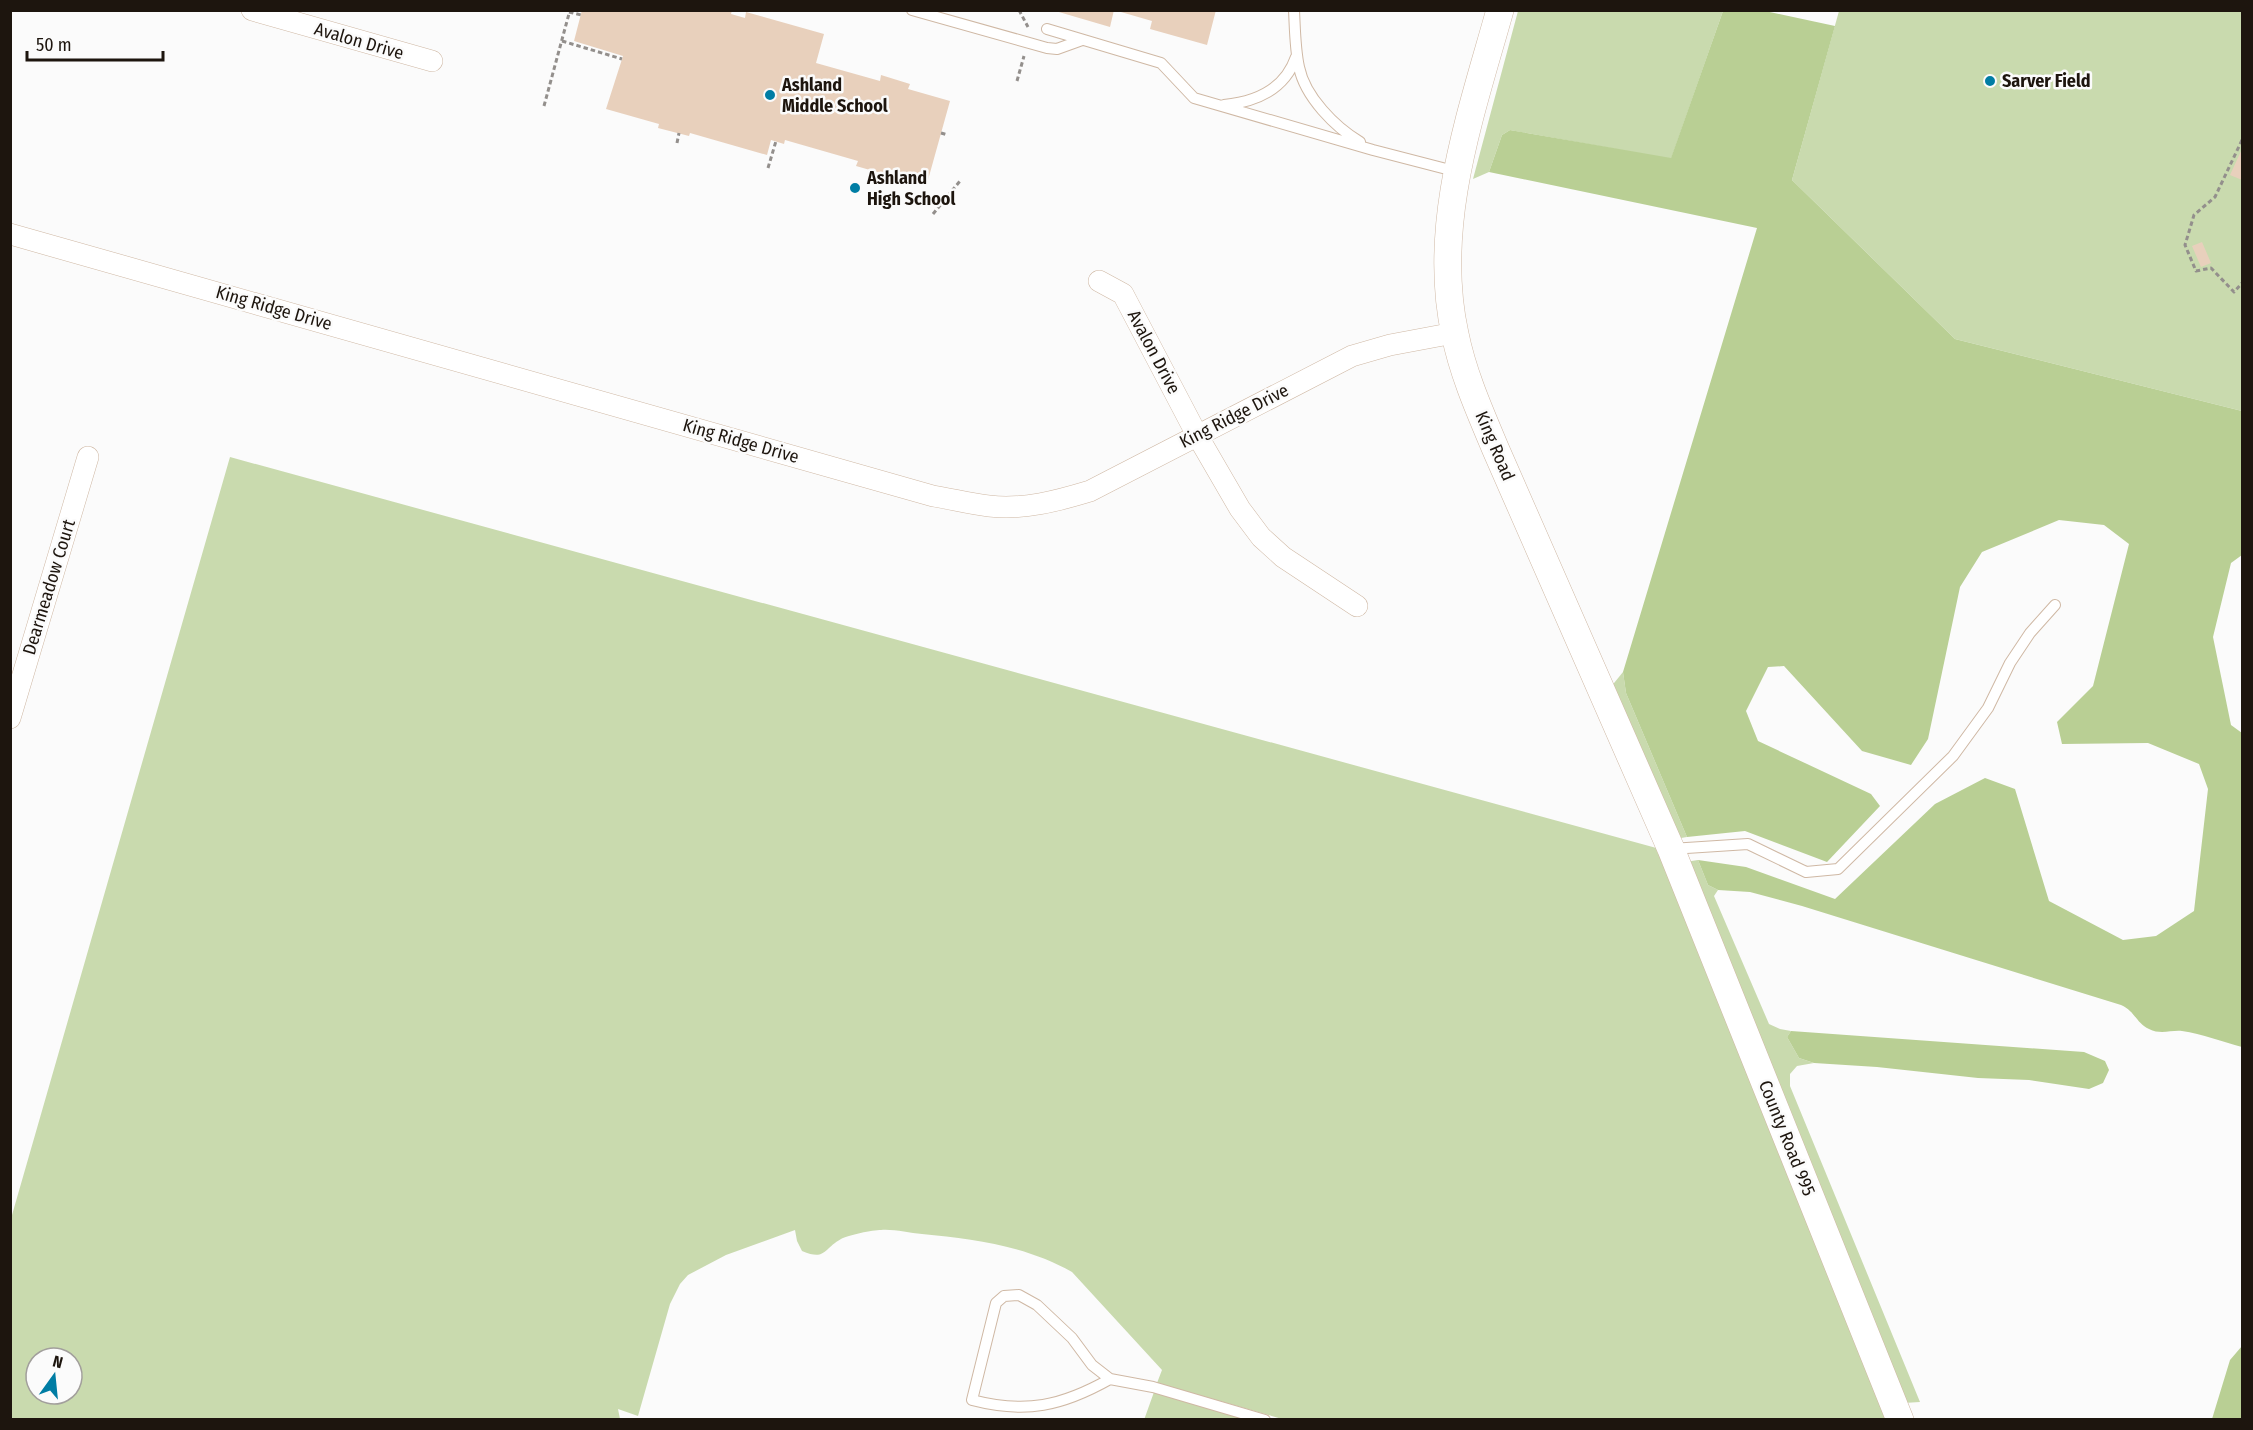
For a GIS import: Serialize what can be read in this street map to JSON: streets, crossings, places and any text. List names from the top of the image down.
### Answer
{
  "streets": {
    "street": [
      "Avalon Drive",
      "King Ridge Drive",
      "King Road",
      "Dearmeadow Court",
      "County Road 995"
    ]
  },
  "crossings": [
    ["Avalon Drive", "King Ridge Drive"],
    ["King Ridge Drive", "King Road"],
    ["King Road", "County Road 995"]
  ],
  "places": ["Sarver Field", "Ashland Middle School", "Ashland High School"],
  "scale_bar": "50 m",
  "north": "top"
}
